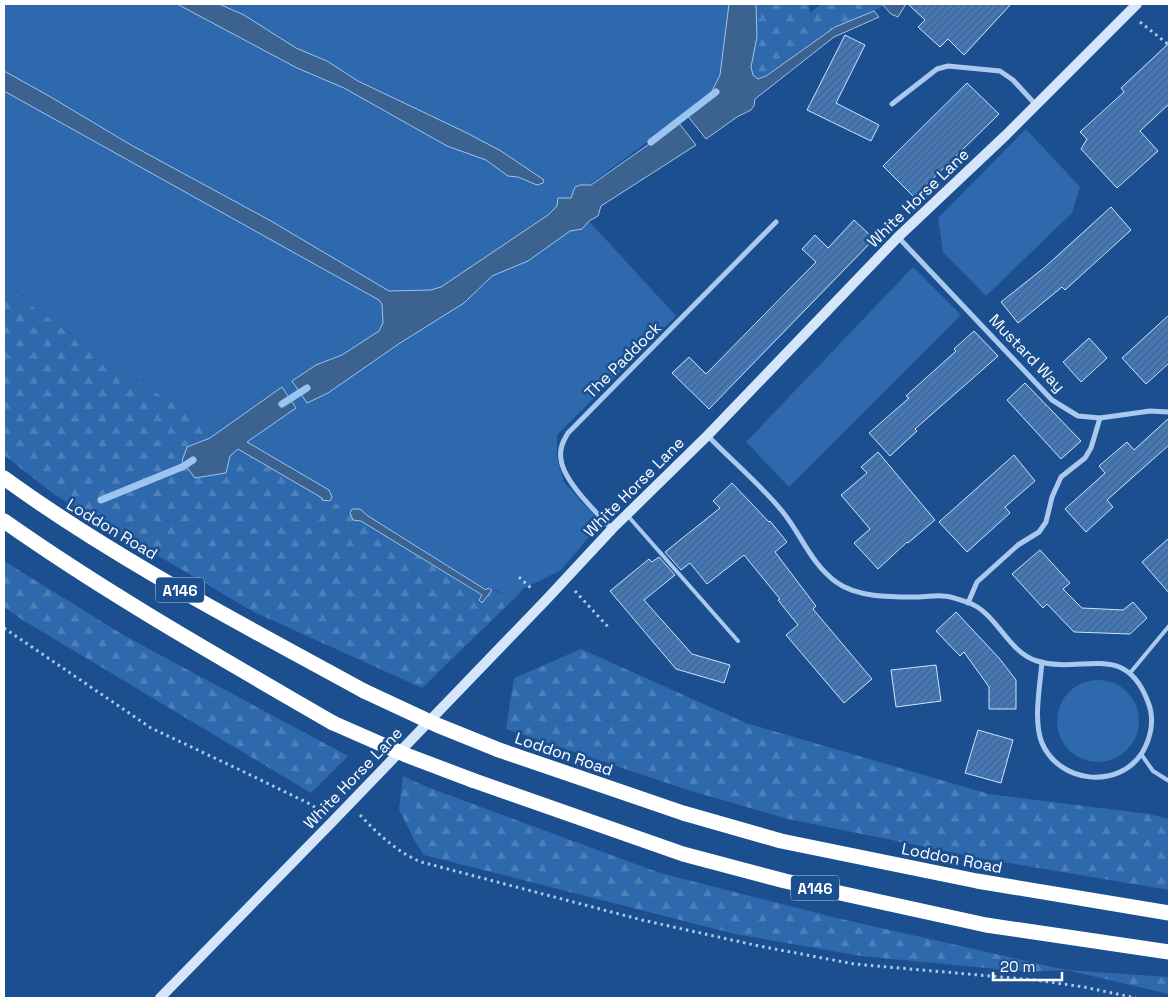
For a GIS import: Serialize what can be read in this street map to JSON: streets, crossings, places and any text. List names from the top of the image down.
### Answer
{
  "streets": {
    "highway": ["Loddon Road", "A146"],
    "street": ["White Horse Lane", "Mustard Way", "The Paddock"]
  },
  "crossings": [
    ["White Horse Lane", "Mustard Way"],
    ["White Horse Lane", "The Paddock"]
  ],
  "scale_bar": "20 m"
}
